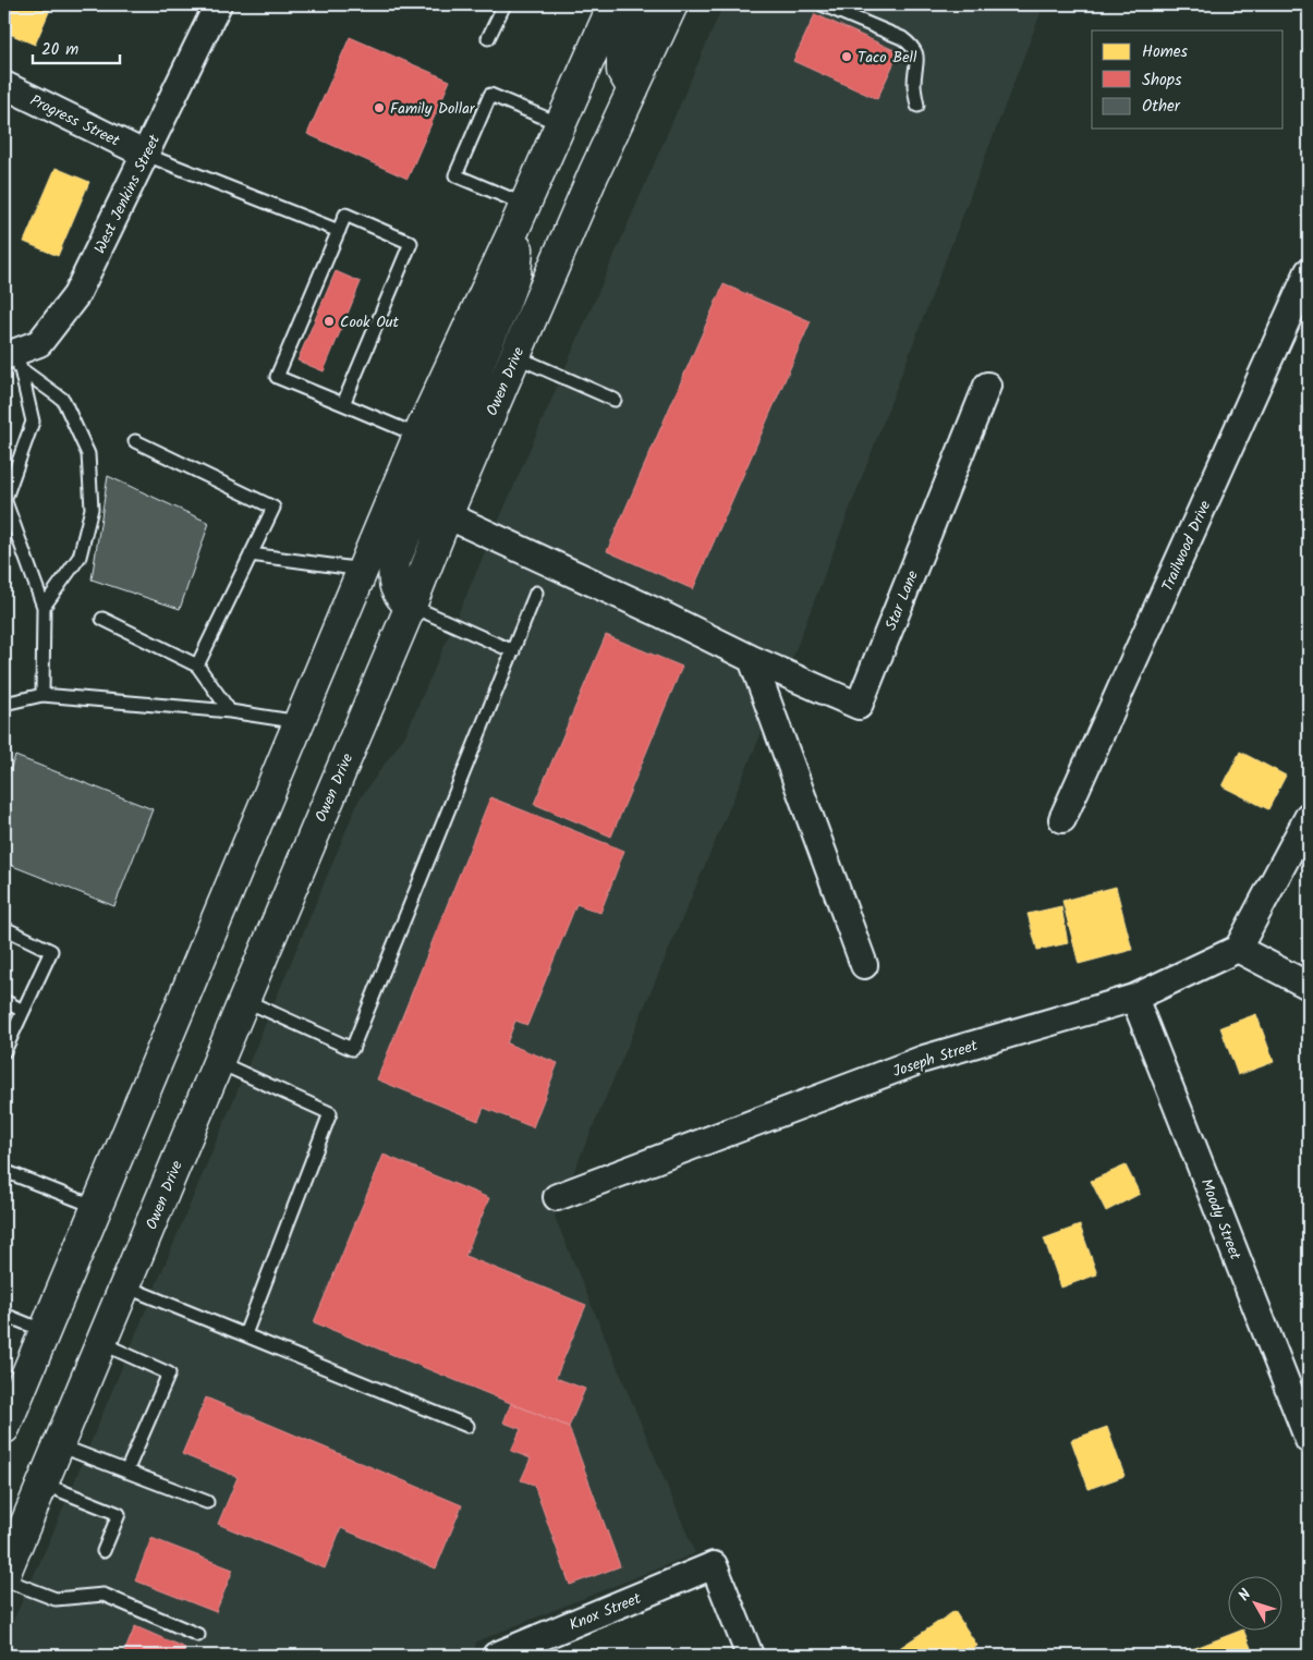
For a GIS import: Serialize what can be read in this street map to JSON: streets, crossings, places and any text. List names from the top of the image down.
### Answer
{
  "streets": {
    "highway": ["Owen Drive"],
    "street": [
      "Progress Street",
      "West Jenkins Street",
      "Trailwood Drive",
      "Star Lane",
      "Joseph Street",
      "Moody Street",
      "Knox Street"
    ]
  },
  "crossings": [
    ["Progress Street", "West Jenkins Street"],
    ["Owen Drive", "Star Lane"],
    ["Joseph Street", "Moody Street"]
  ],
  "places": ["Taco Bell", "Family Dollar", "Cook Out"],
  "legend": ["Homes", "Shops", "Other"],
  "scale_bar": "20 m",
  "north": "top left"
}
